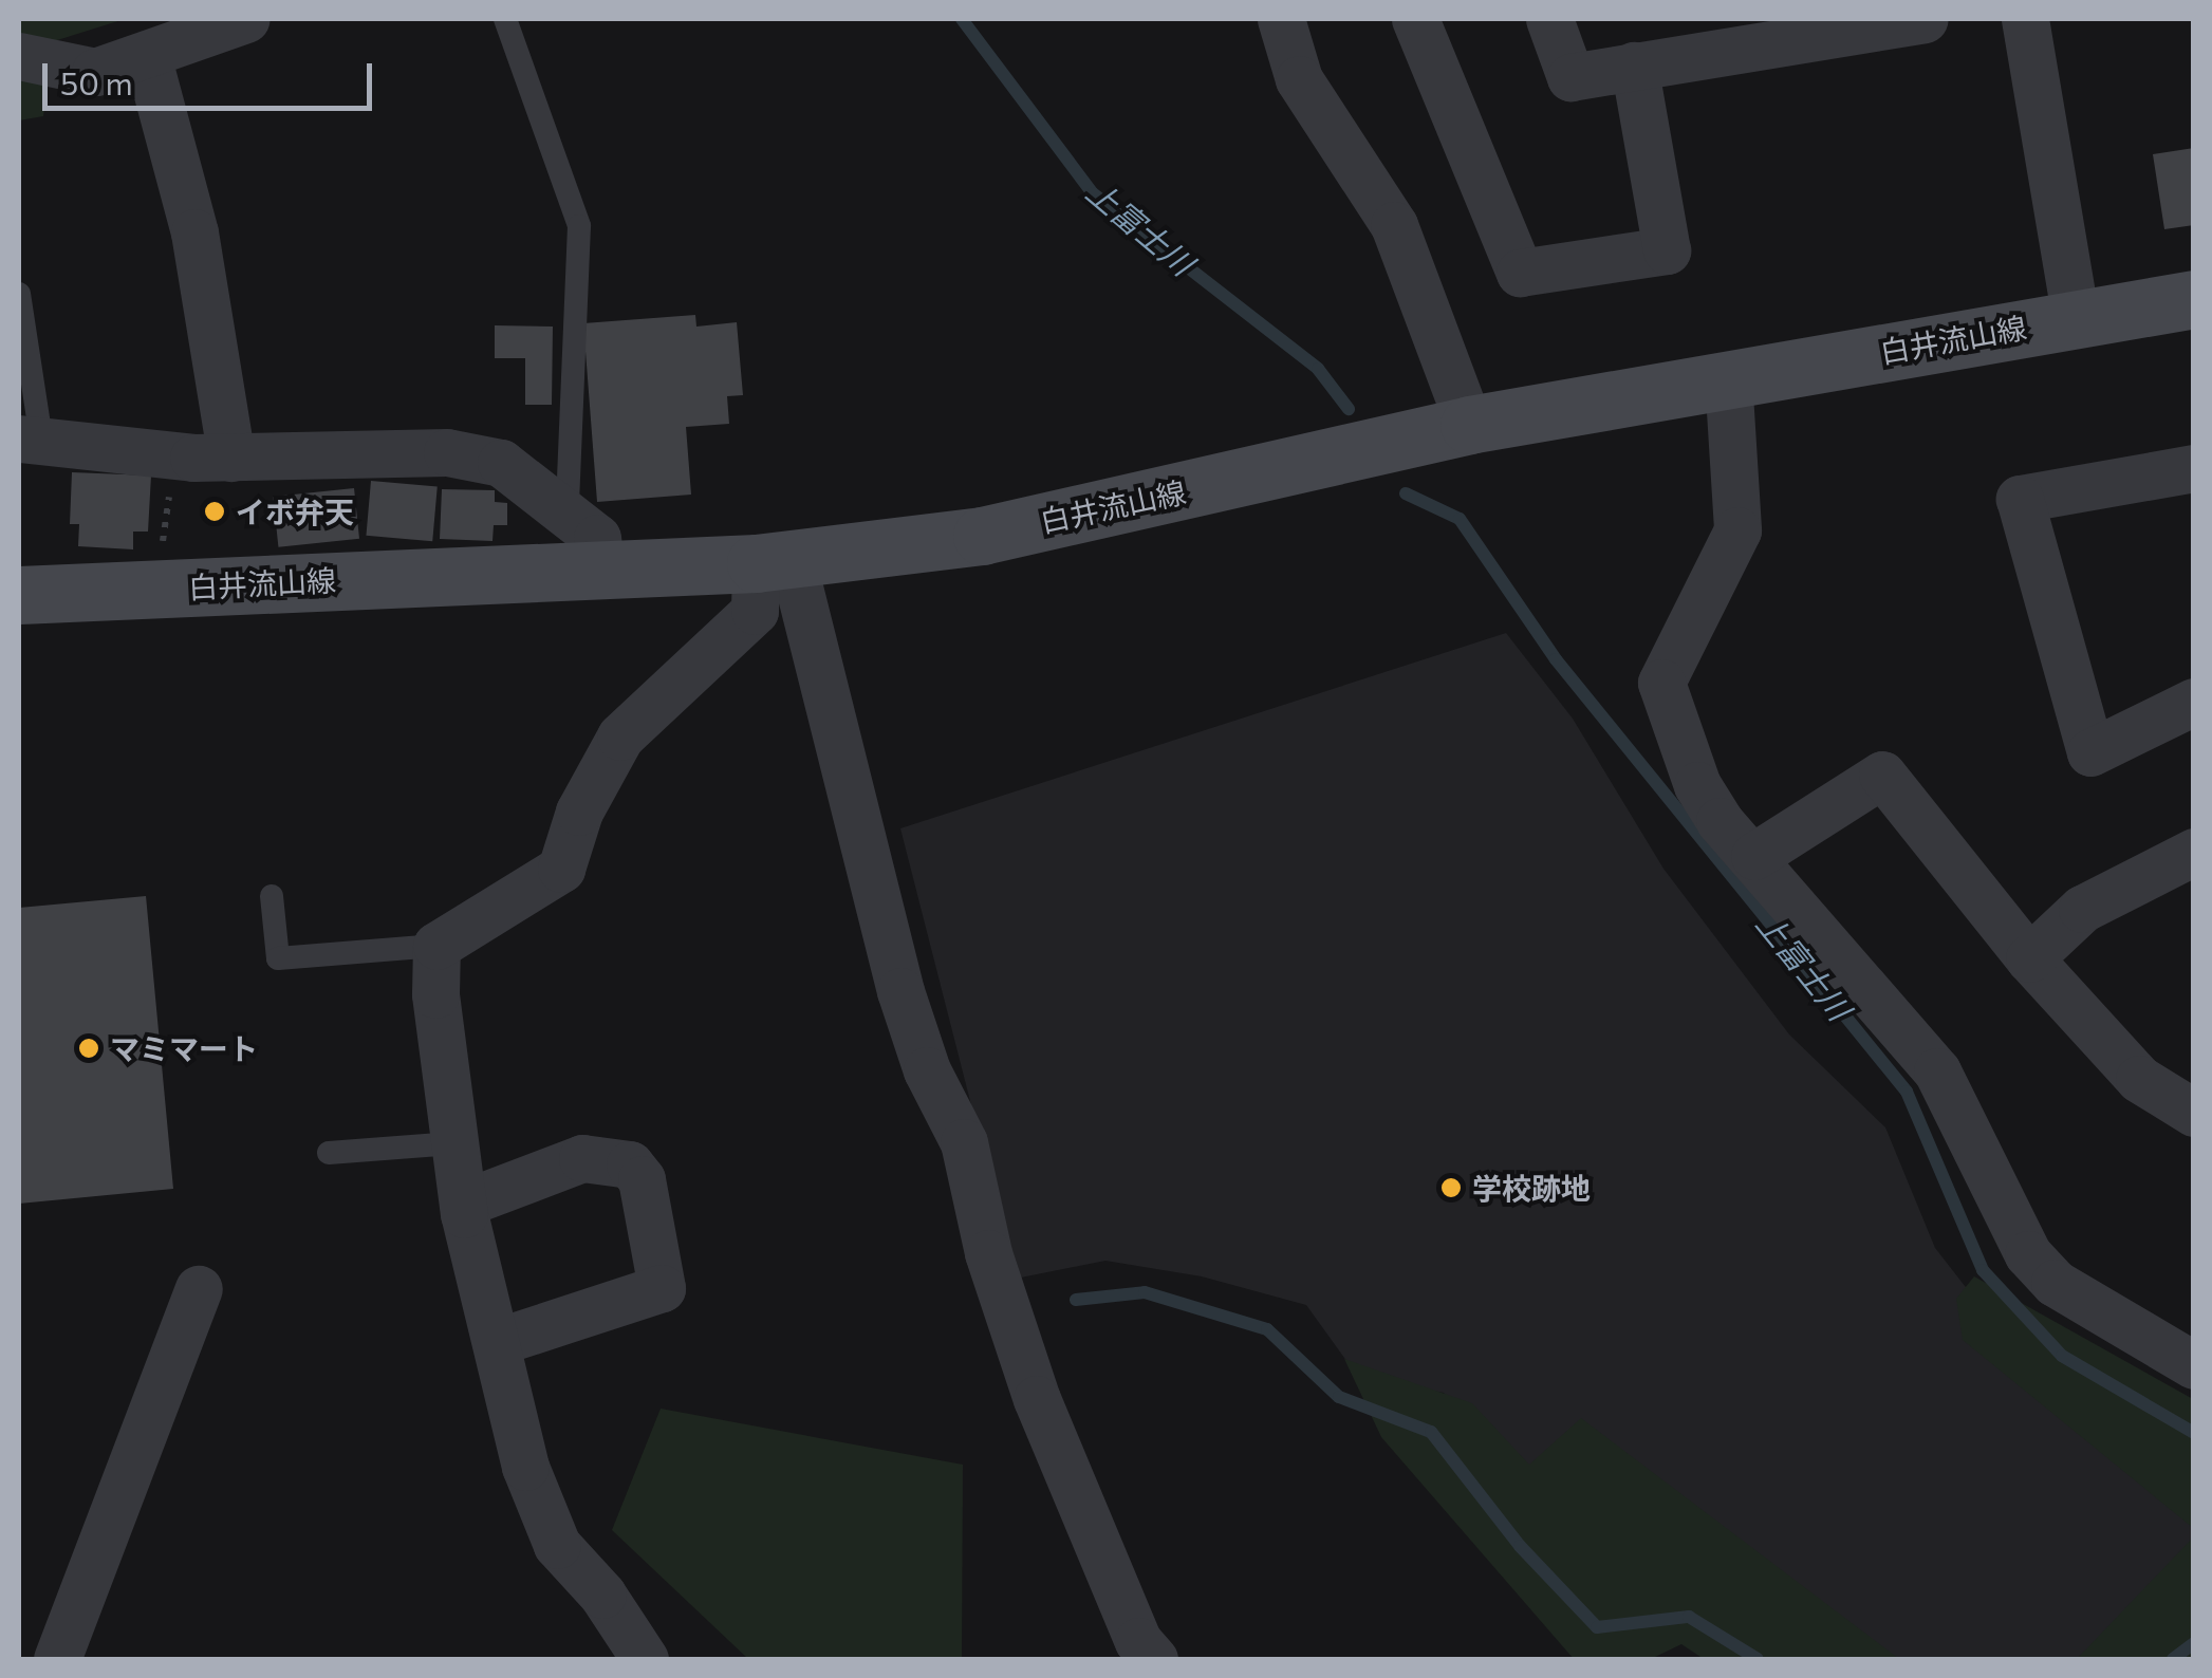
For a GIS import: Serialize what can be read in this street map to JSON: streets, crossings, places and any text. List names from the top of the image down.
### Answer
{
  "streets": {
    "main road": ["白井流山線"]
  },
  "water": ["上富士川"],
  "places": ["イボ弁天", "マミマート", "学校跡地"],
  "scale_bar": "50 m"
}
